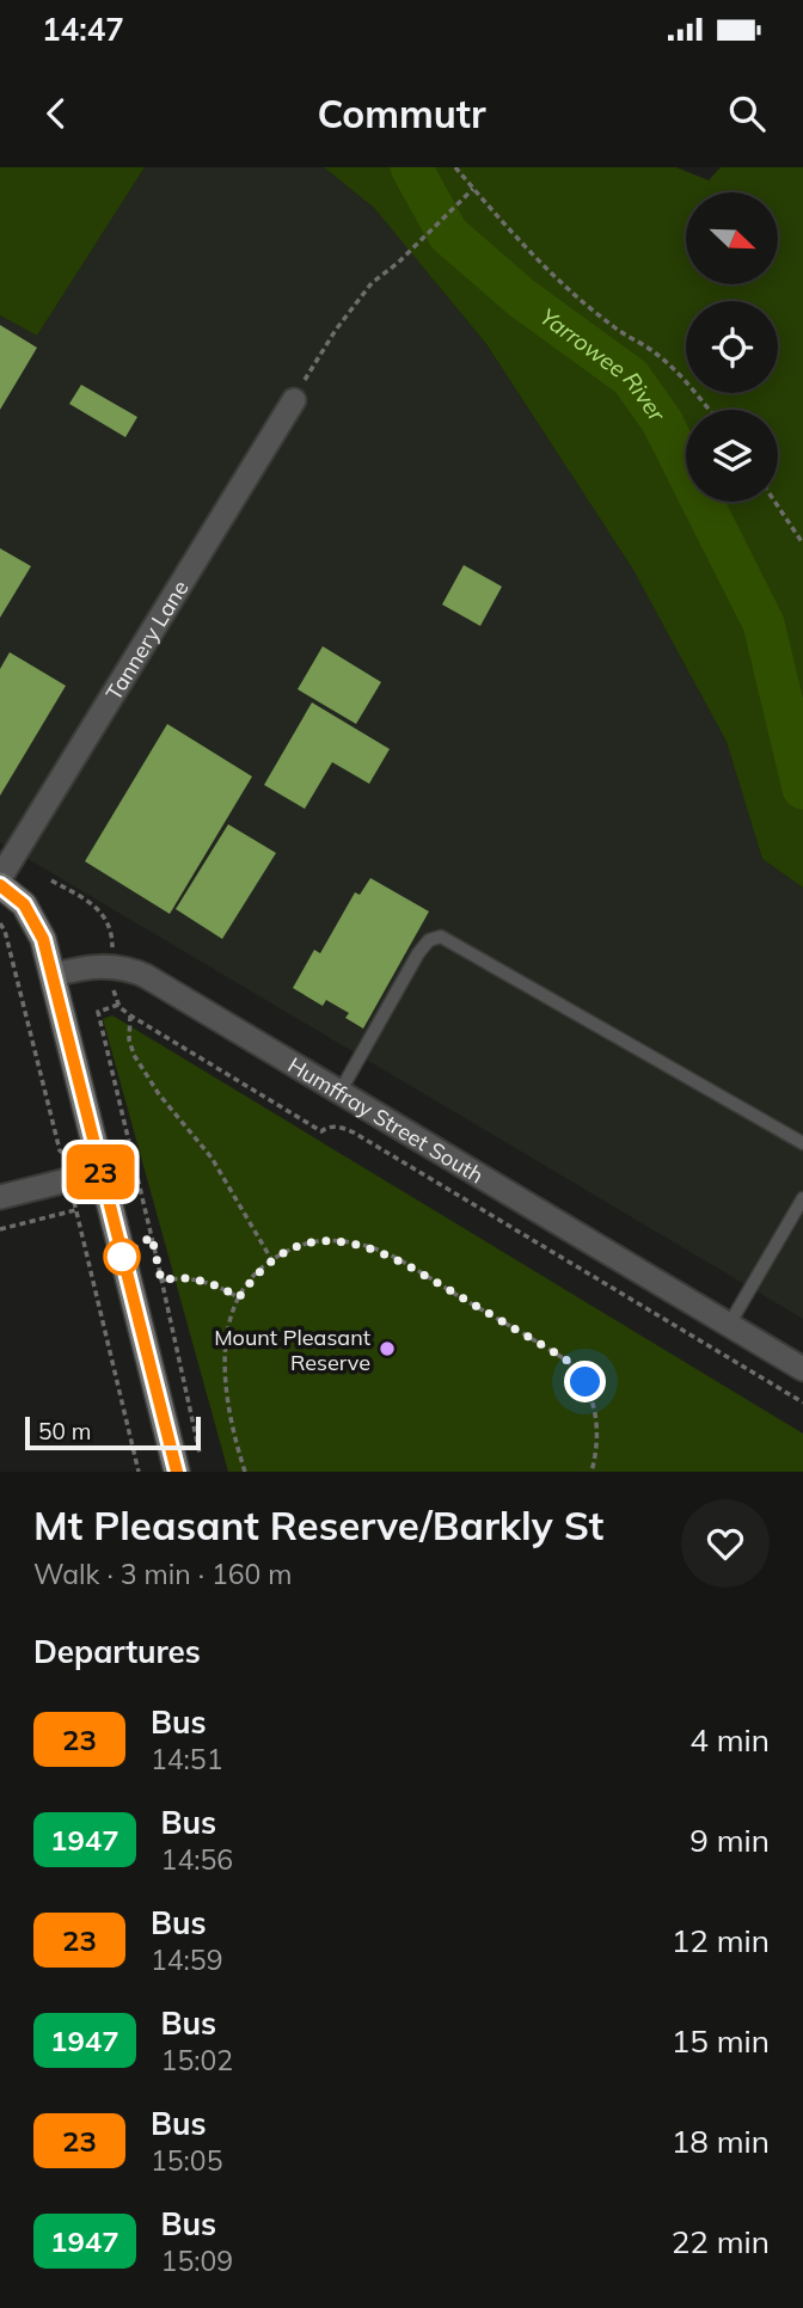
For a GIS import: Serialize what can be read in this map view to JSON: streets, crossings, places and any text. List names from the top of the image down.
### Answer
{
  "streets": {
    "street": ["Tannery Lane", "Humffray Street South"]
  },
  "water": ["Yarrowee River"],
  "places": ["Mount Pleasant Reserve"],
  "lines": ["bus line 23"],
  "scale_bar": "50 m",
  "north": "bottom right",
  "page": {
    "status": "14:47",
    "header": "Commutr",
    "on_map": "23",
    "scale": "50 m",
    "heading": [
      ["Mt Pleasant Reserve/Barkly St", "Walk · 3 min · 160 m"],
      "Departures"
    ],
    "list": [
      {
        "mark": "23",
        "name": "Bus",
        "note": "14:51",
        "value": "4 min"
      },
      {
        "mark": "1947",
        "name": "Bus",
        "note": "14:56",
        "value": "9 min"
      },
      {
        "mark": "23",
        "name": "Bus",
        "note": "14:59",
        "value": "12 min"
      },
      {
        "mark": "1947",
        "name": "Bus",
        "note": "15:02",
        "value": "15 min"
      },
      {
        "mark": "23",
        "name": "Bus",
        "note": "15:05",
        "value": "18 min"
      },
      {
        "mark": "1947",
        "name": "Bus",
        "note": "15:09",
        "value": "22 min"
      }
    ]
  }
}
